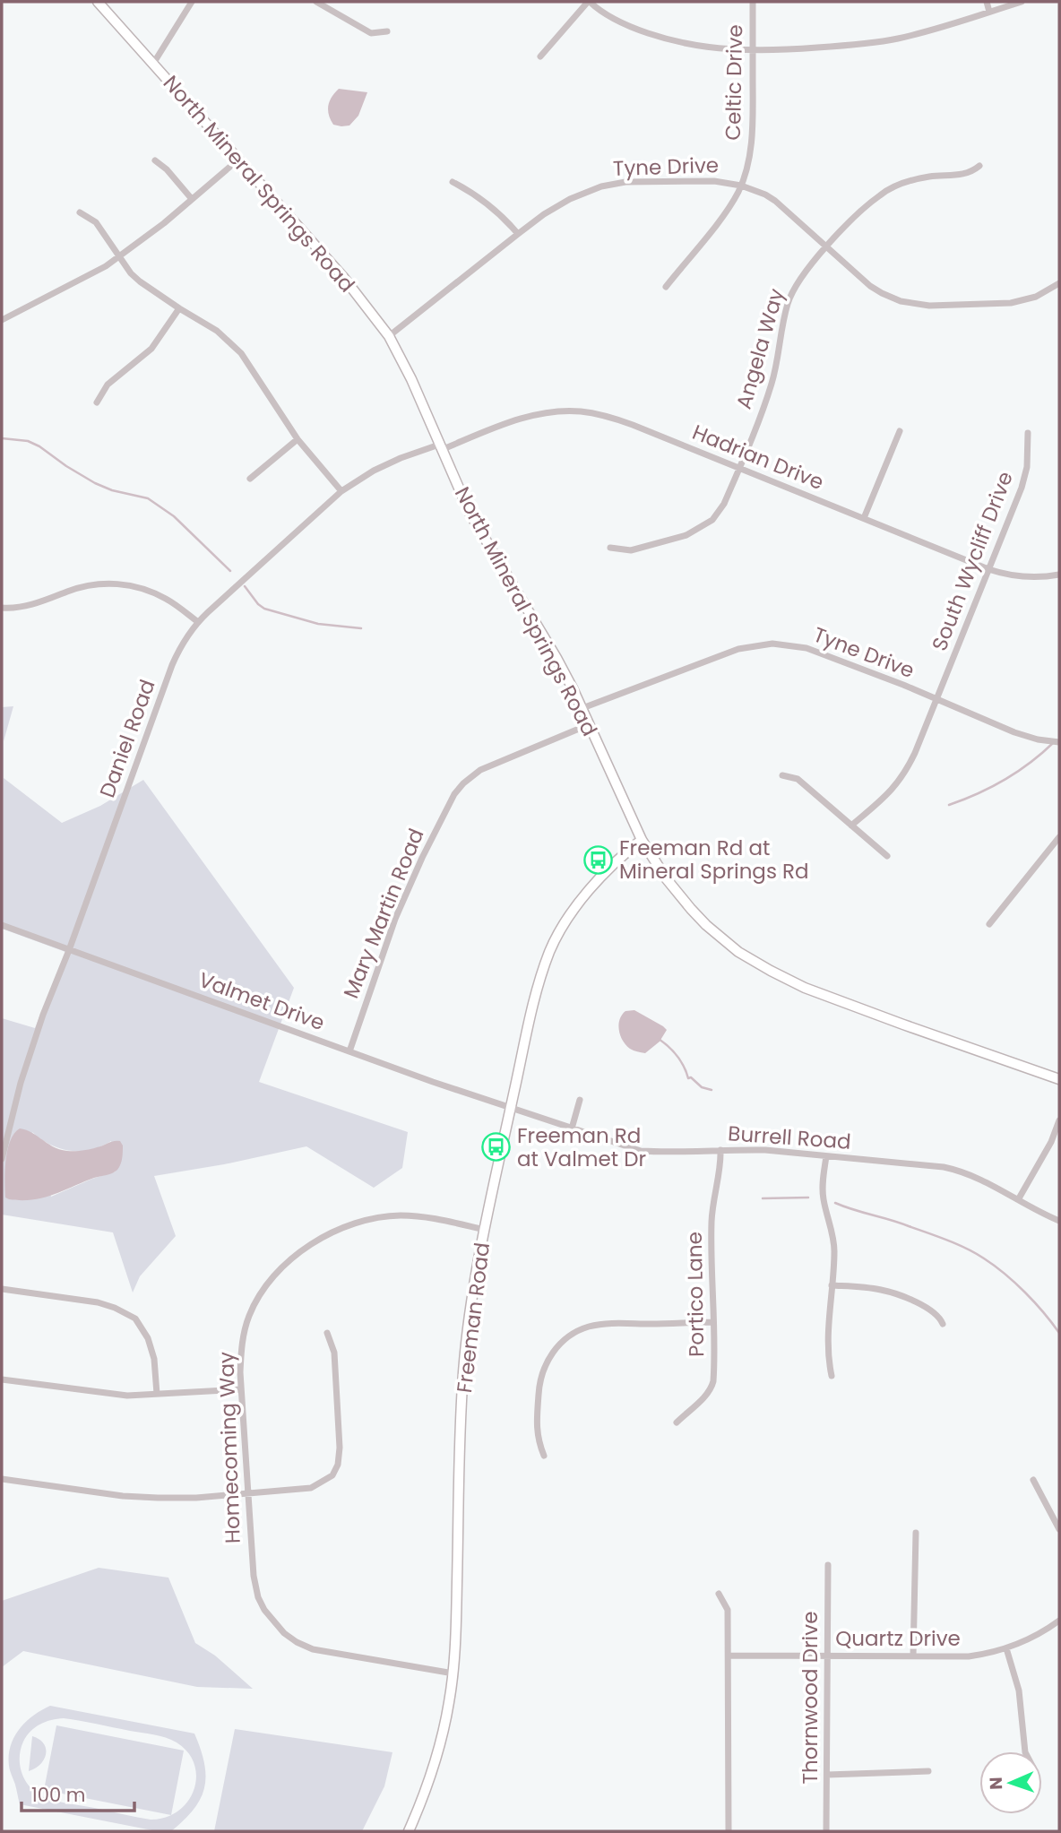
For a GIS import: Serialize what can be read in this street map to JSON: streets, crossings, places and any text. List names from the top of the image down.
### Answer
{
  "streets": {
    "street": [
      "Celtic Drive",
      "Tyne Drive",
      "North Mineral Springs Road",
      "Angela Way",
      "Hadrian Drive",
      "South Wycliff Drive",
      "Daniel Road",
      "Mary Martin Road",
      "Valmet Drive",
      "Burrell Road",
      "Portico Lane",
      "Freeman Road",
      "Homecoming Way",
      "Quartz Drive",
      "Thornwood Drive"
    ]
  },
  "crossings": [
    ["Celtic Drive", "Tyne Drive"],
    ["Tyne Drive", "North Mineral Springs Road"],
    ["Tyne Drive", "Angela Way"],
    ["Tyne Drive", "South Wycliff Drive"],
    ["North Mineral Springs Road", "Hadrian Drive"],
    ["North Mineral Springs Road", "Daniel Road"],
    ["North Mineral Springs Road", "Mary Martin Road"],
    ["North Mineral Springs Road", "Freeman Road"],
    ["Angela Way", "Hadrian Drive"],
    ["Hadrian Drive", "South Wycliff Drive"],
    ["Hadrian Drive", "Daniel Road"],
    ["Daniel Road", "Valmet Drive"],
    ["Mary Martin Road", "Valmet Drive"],
    ["Valmet Drive", "Burrell Road"],
    ["Valmet Drive", "Freeman Road"],
    ["Burrell Road", "Portico Lane"],
    ["Burrell Road", "Freeman Road"],
    ["Freeman Road", "Homecoming Way"],
    ["Quartz Drive", "Thornwood Drive"]
  ],
  "places": {
    "bus stop": ["Freeman Rd at Mineral Springs Rd", "Freeman Rd at Valmet Dr"]
  },
  "scale_bar": "100 m",
  "north": "left"
}
